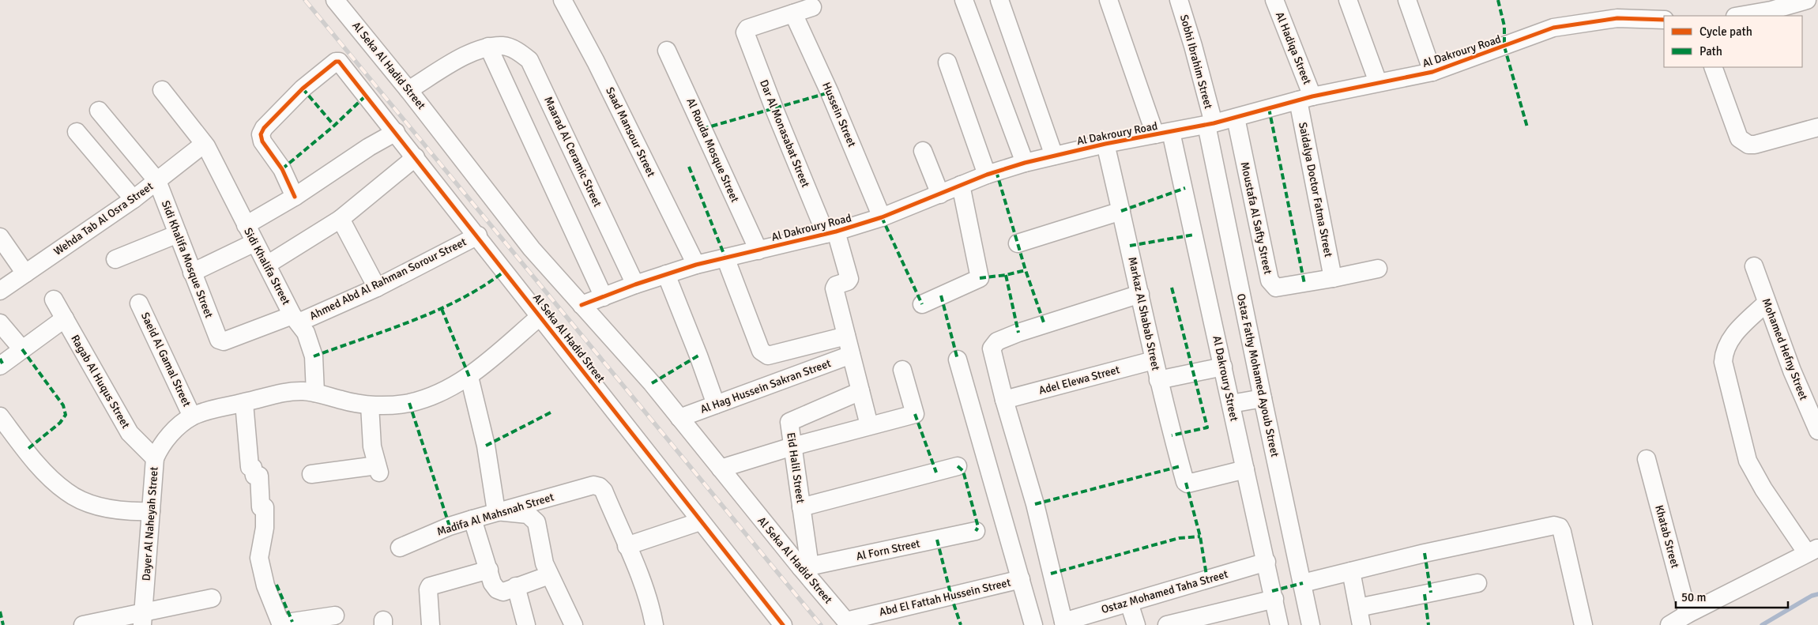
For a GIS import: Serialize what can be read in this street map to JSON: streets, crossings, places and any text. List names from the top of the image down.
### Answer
{
  "streets": {
    "street": [
      "Al Hadiqa Street",
      "Al Dakroury Road",
      "Sobhi Ibrahim Street",
      "Al Seka Al Hadid Street",
      "Hussein Street",
      "Saad Mansour Street",
      "Dar Al Monasabat Street",
      "Al Rouda Mosque Street",
      "Maarad Al Ceramic Street",
      "Saidalya Doctor Fatma Street",
      "Moustafa Al Safty Street",
      "Wehda Tab Al Osra Street",
      "Sidi Khalifa Mosque Street",
      "Sidi Khalifa Street",
      "Ahmed Abd Al Rahman Sorour Street",
      "Markaz Al Shabab Street",
      "Mohamed Hefny Street",
      "Saeid Al Gamal Street",
      "Ostaz Fathy Mohamed Ayoub Street",
      "Al Dakroury Street",
      "Adel Elewa Street",
      "Ragab Al Huqus Street",
      "Al Hag Hussein Sakran Street",
      "Eid Halil Street",
      "Madifa Al Mahsnah Street",
      "Dayer Al Naheyah Street",
      "Khatab Street",
      "Al Forn Street",
      "Ostaz Mohamed Taha Street",
      "Abd El Fattah Hussein Street"
    ]
  },
  "crossings": [
    ["Al Hadiqa Street", "Al Dakroury Road"],
    ["Al Hadiqa Street", "Saidalya Doctor Fatma Street"],
    ["Al Dakroury Road", "Sobhi Ibrahim Street"],
    ["Al Dakroury Road", "Al Seka Al Hadid Street"],
    ["Al Dakroury Road", "Hussein Street"],
    ["Al Dakroury Road", "Saad Mansour Street"],
    ["Al Dakroury Road", "Dar Al Monasabat Street"],
    ["Al Dakroury Road", "Al Rouda Mosque Street"],
    ["Al Dakroury Road", "Maarad Al Ceramic Street"],
    ["Al Dakroury Road", "Saidalya Doctor Fatma Street"],
    ["Al Dakroury Road", "Moustafa Al Safty Street"],
    ["Al Dakroury Road", "Markaz Al Shabab Street"],
    ["Al Dakroury Road", "Ostaz Fathy Mohamed Ayoub Street"],
    ["Al Dakroury Road", "Al Dakroury Street"],
    ["Sobhi Ibrahim Street", "Ostaz Fathy Mohamed Ayoub Street"],
    ["Al Seka Al Hadid Street", "Ahmed Abd Al Rahman Sorour Street"],
    ["Al Seka Al Hadid Street", "Al Hag Hussein Sakran Street"],
    ["Al Seka Al Hadid Street", "Eid Halil Street"],
    ["Al Seka Al Hadid Street", "Dayer Al Naheyah Street"],
    ["Al Seka Al Hadid Street", "Al Forn Street"],
    ["Al Seka Al Hadid Street", "Abd El Fattah Hussein Street"],
    ["Hussein Street", "Dar Al Monasabat Street"],
    ["Saidalya Doctor Fatma Street", "Moustafa Al Safty Street"],
    ["Wehda Tab Al Osra Street", "Sidi Khalifa Mosque Street"],
    ["Wehda Tab Al Osra Street", "Sidi Khalifa Street"],
    ["Sidi Khalifa Mosque Street", "Ahmed Abd Al Rahman Sorour Street"],
    ["Sidi Khalifa Street", "Ahmed Abd Al Rahman Sorour Street"],
    ["Sidi Khalifa Street", "Dayer Al Naheyah Street"],
    ["Markaz Al Shabab Street", "Al Dakroury Street"],
    ["Markaz Al Shabab Street", "Adel Elewa Street"],
    ["Saeid Al Gamal Street", "Dayer Al Naheyah Street"],
    ["Al Dakroury Street", "Ostaz Mohamed Taha Street"],
    ["Ragab Al Huqus Street", "Dayer Al Naheyah Street"],
    ["Eid Halil Street", "Al Forn Street"]
  ],
  "legend": ["Cycle path", "Path"],
  "scale_bar": "50 m"
}
